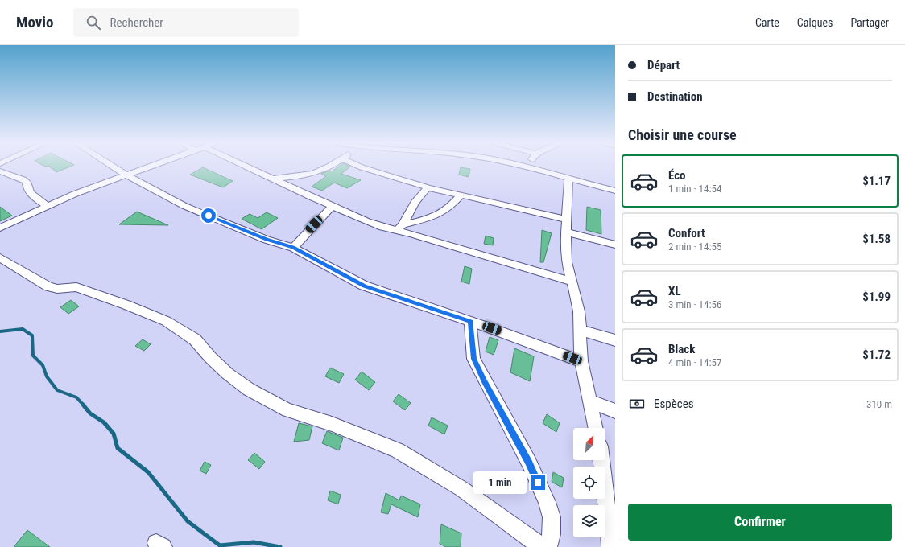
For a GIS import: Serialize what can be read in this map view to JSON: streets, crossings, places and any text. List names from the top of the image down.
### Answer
{
  "north": "top right",
  "page": {
    "header": "Movio",
    "search": "Rechercher",
    "nav": ["Carte", "Calques", "Partager"],
    "banner": ["Départ", "Destination"],
    "heading": "Choisir une course",
    "list": [
      {
        "name": "Éco",
        "note": "1 min · 14:54",
        "value": "$1.17"
      },
      {
        "name": "Confort",
        "note": "2 min · 14:55",
        "value": "$1.58"
      },
      {
        "name": "XL",
        "note": "3 min · 14:56",
        "value": "$1.99"
      },
      {
        "name": "Black",
        "note": "4 min · 14:57",
        "value": "$1.72"
      }
    ],
    "pay": ["Espèces", "310 m"],
    "bubble": "1 min",
    "buttons": "Confirmer"
  }
}
